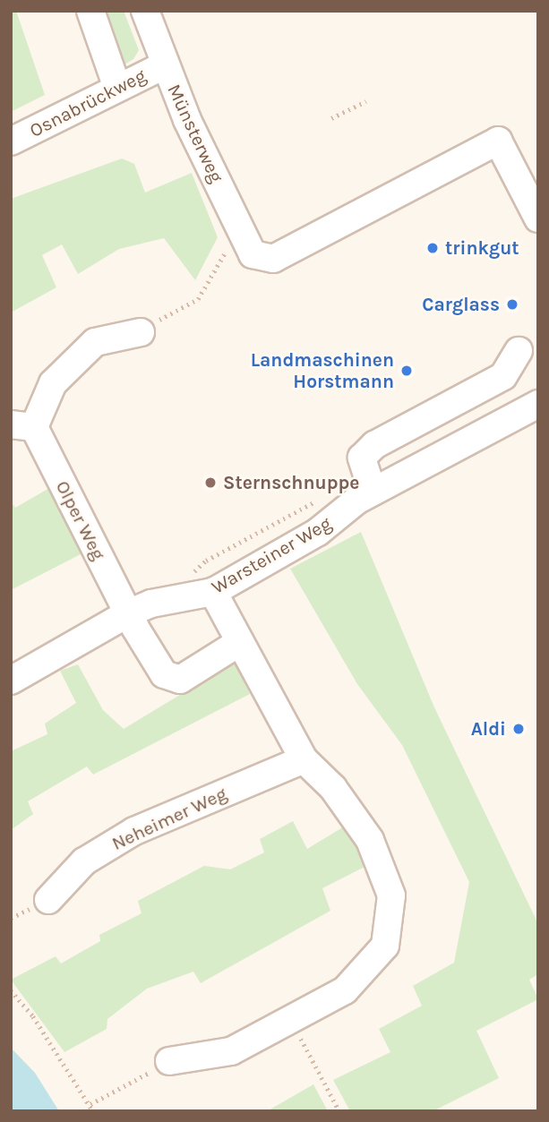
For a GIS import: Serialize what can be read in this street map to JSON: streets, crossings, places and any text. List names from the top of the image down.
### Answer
{
  "streets": {
    "street": [
      "Osnabrückweg",
      "Münsterweg",
      "Olper Weg",
      "Warsteiner Weg",
      "Neheimer Weg"
    ]
  },
  "crossings": [
    ["Osnabrückweg", "Münsterweg"],
    ["Olper Weg", "Warsteiner Weg"]
  ],
  "places": [
    "trinkgut",
    "Carglass",
    "Landmaschinen Horstmann",
    "Sternschnuppe",
    "Aldi"
  ]
}
